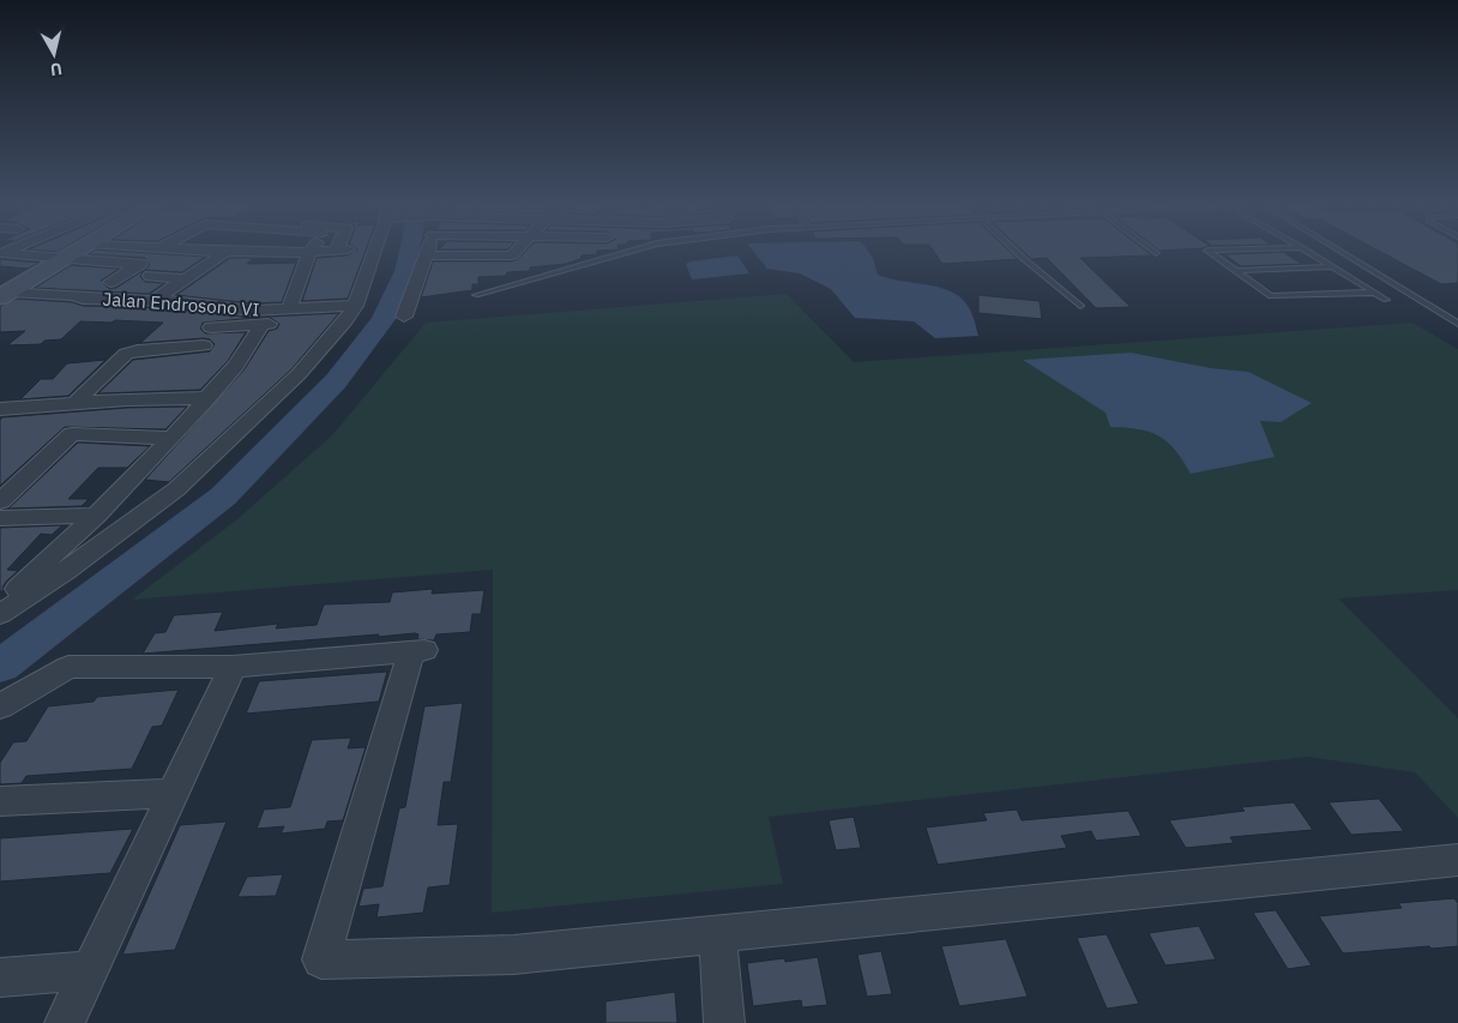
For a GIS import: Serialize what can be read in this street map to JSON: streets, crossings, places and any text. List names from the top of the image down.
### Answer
{
  "streets": {
    "street": ["Jalan Endrosono VI"]
  },
  "north": "bottom"
}
